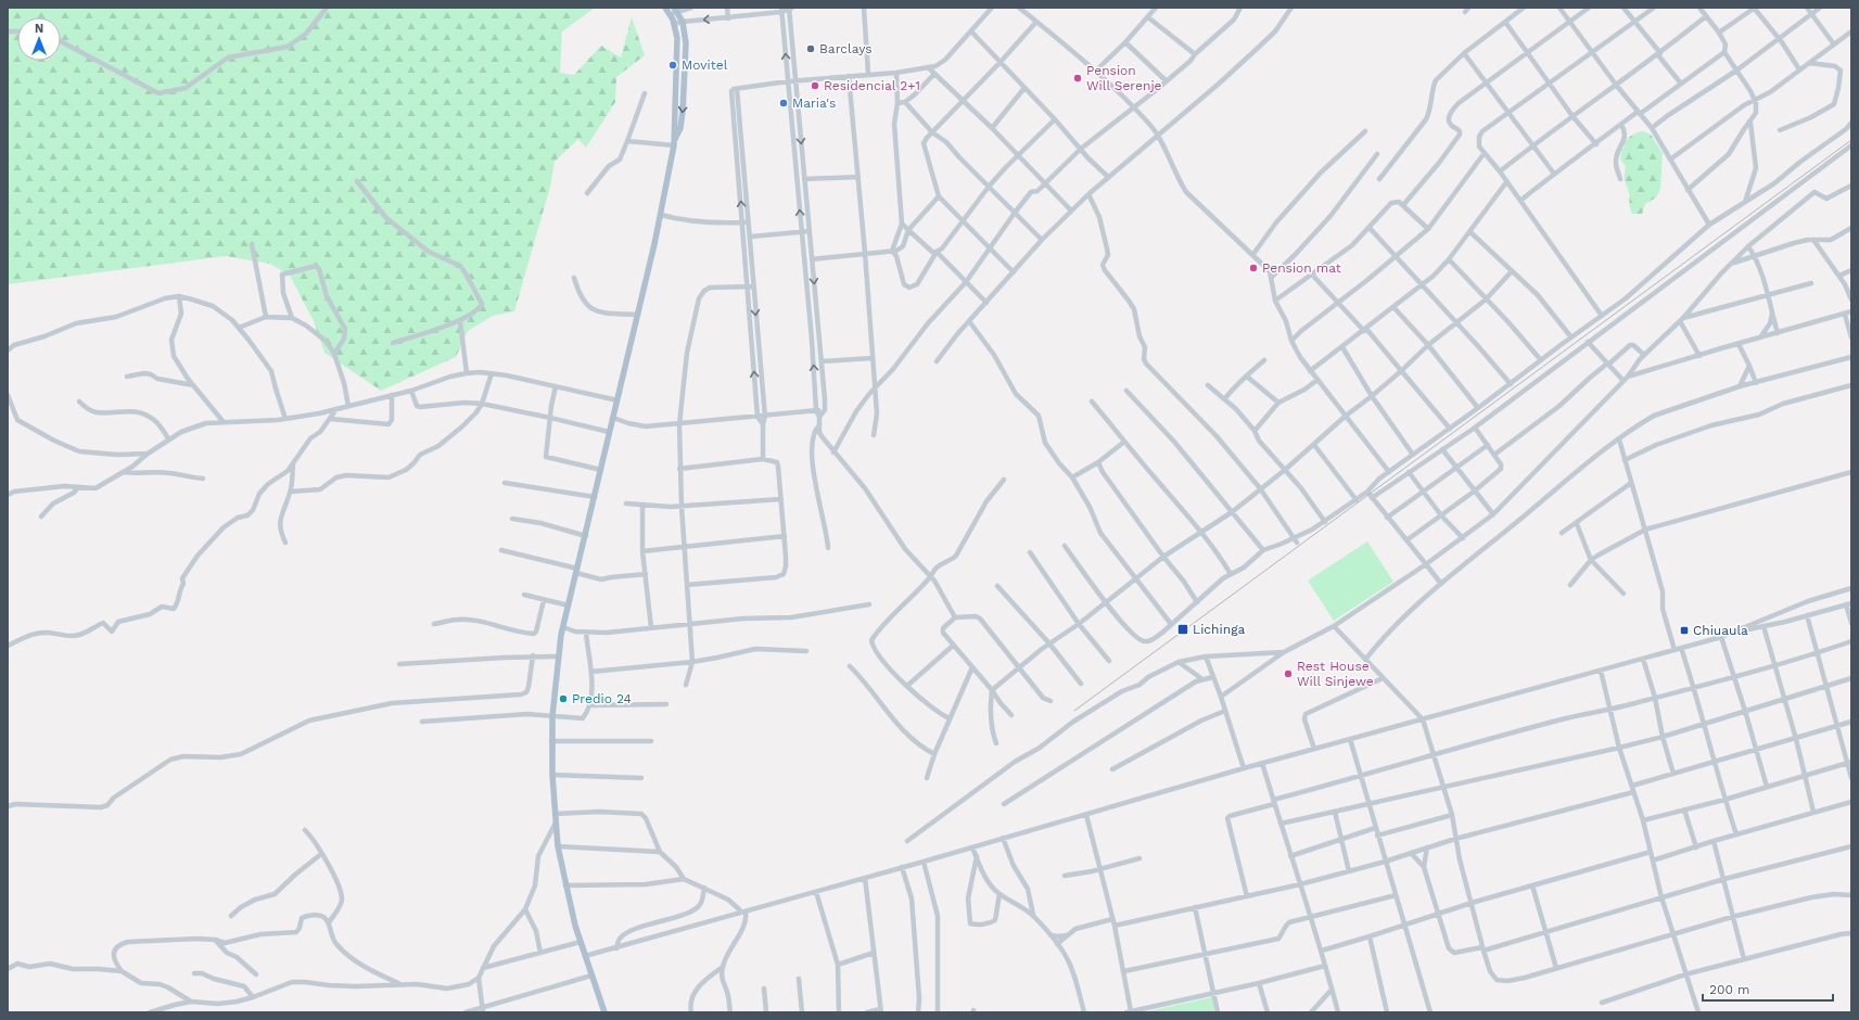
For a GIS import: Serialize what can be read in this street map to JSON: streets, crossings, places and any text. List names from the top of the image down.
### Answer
{
  "places": {
    "other": [
      "Barclays",
      "Movitel",
      "Pension Will Serenje",
      "Residencial 2+1",
      "Maria's",
      "Pension mat",
      "Rest House Will Sinjewe",
      "Predio 24"
    ],
    "transit": ["Lichinga", "Chiuaula"]
  },
  "scale_bar": "200 m",
  "north": "top"
}
